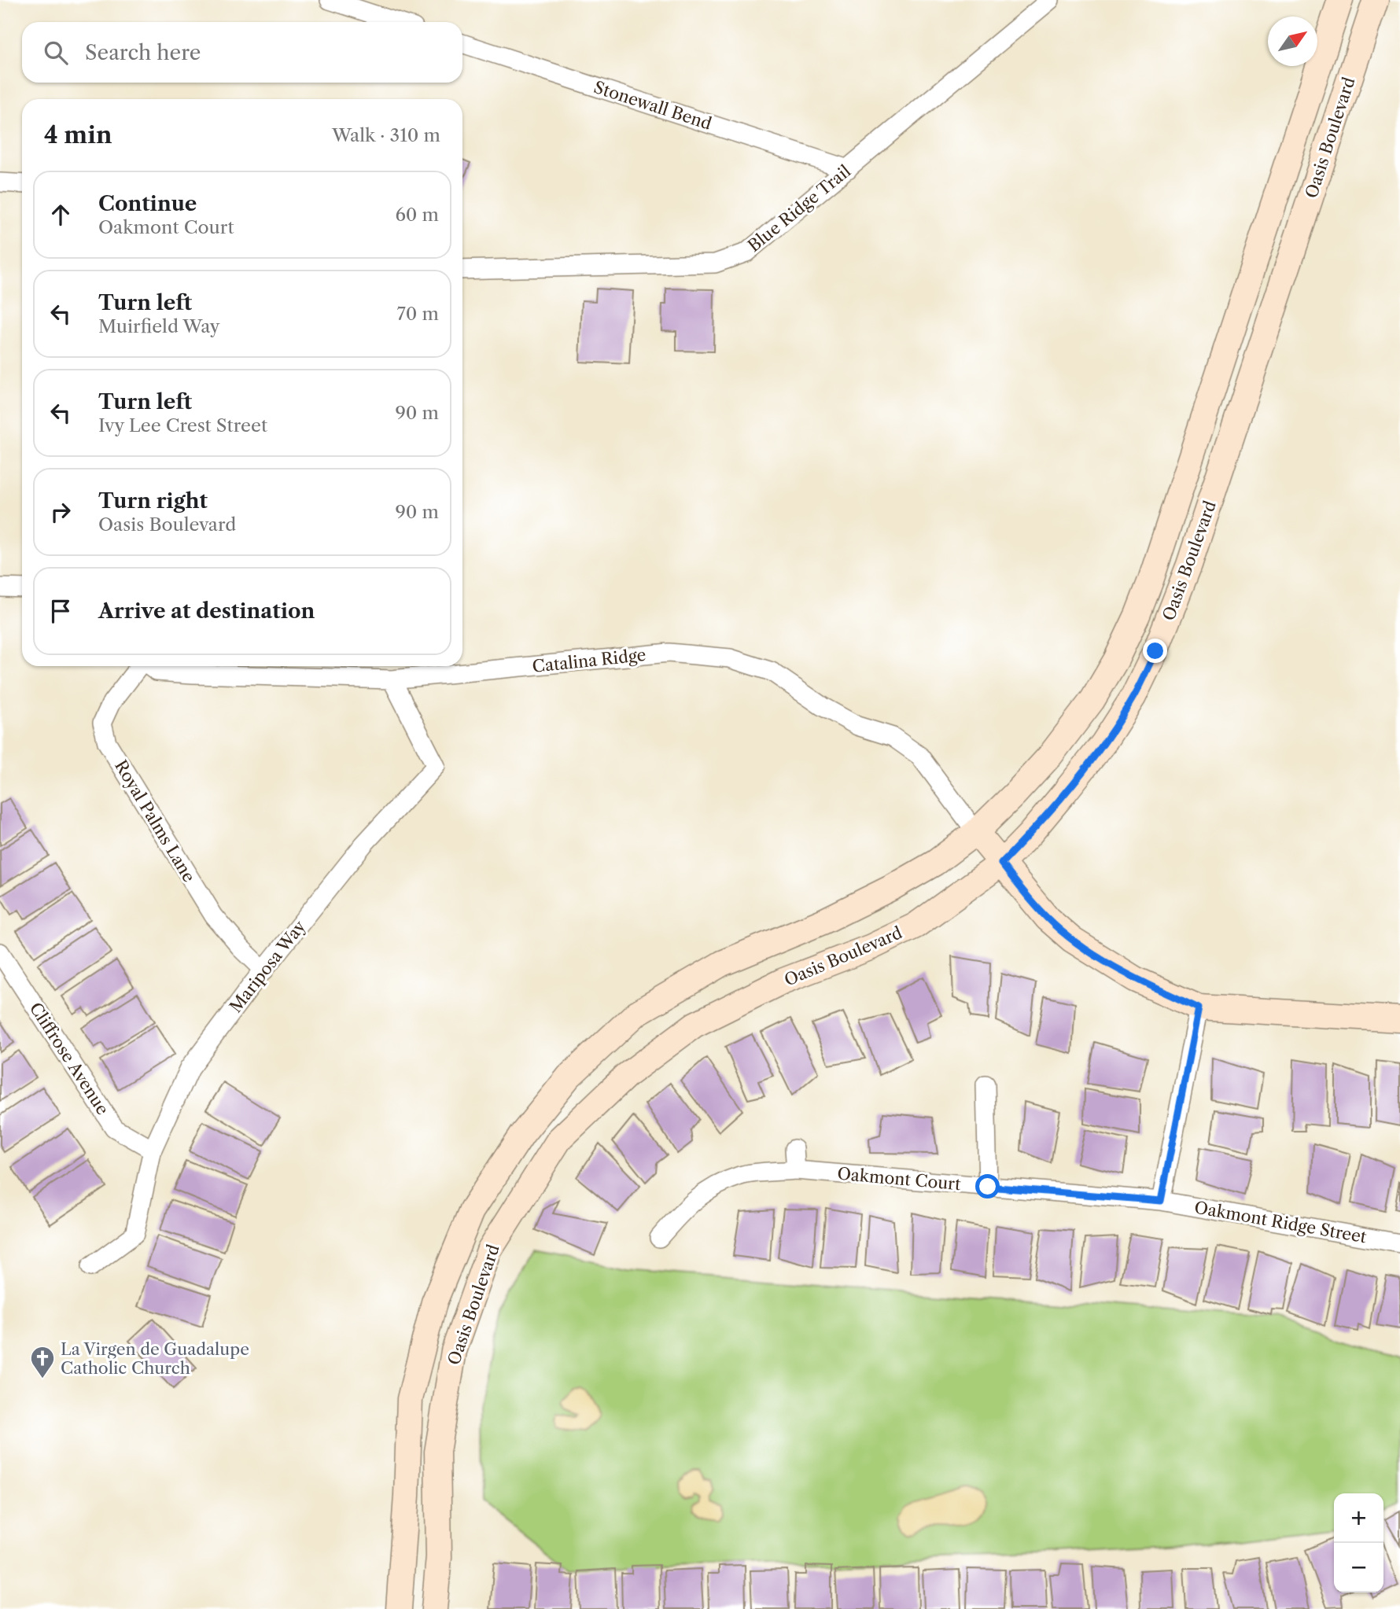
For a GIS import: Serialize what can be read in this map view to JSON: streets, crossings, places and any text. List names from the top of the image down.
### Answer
{
  "streets": {
    "street": [
      "Stonewall Bend",
      "Oasis Boulevard",
      "Blue Ridge Trail",
      "Catalina Ridge",
      "Royal Palms Lane",
      "Mariposa Way",
      "Cliffrose Avenue",
      "Oakmont Court",
      "Oakmont Ridge Street"
    ]
  },
  "crossings": [
    ["Stonewall Bend", "Blue Ridge Trail"],
    ["Oasis Boulevard", "Catalina Ridge"],
    ["Catalina Ridge", "Mariposa Way"],
    ["Royal Palms Lane", "Mariposa Way"],
    ["Mariposa Way", "Cliffrose Avenue"],
    ["Oakmont Court", "Oakmont Ridge Street"]
  ],
  "places": {
    "church": ["La Virgen de Guadalupe Catholic Church"]
  },
  "north": "top right",
  "page": {
    "search": "Search here",
    "heading": ["4 min", "Walk · 310 m"],
    "list": [
      ["Continue", "Oakmont Court", "60 m"],
      ["Turn left", "Muirfield Way", "70 m"],
      ["Turn left", "Ivy Lee Crest Street", "90 m"],
      ["Turn right", "Oasis Boulevard", "90 m"],
      "Arrive at destination"
    ],
    "map_buttons": ["+", "−"]
  }
}
